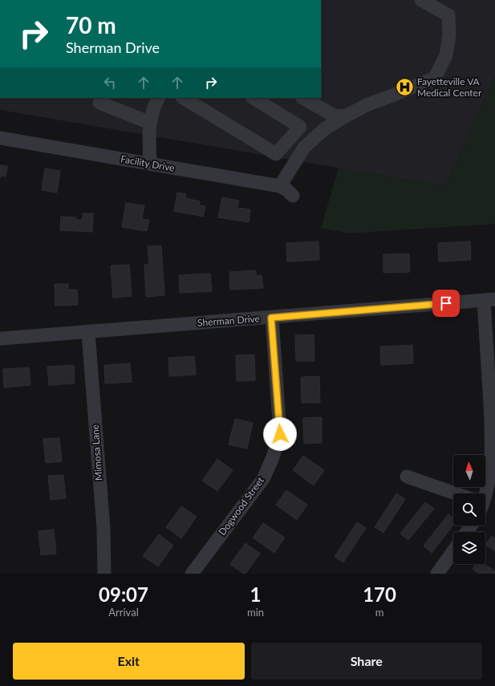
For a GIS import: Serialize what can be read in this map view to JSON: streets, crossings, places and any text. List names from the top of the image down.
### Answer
{
  "streets": {
    "street": [
      "Facility Drive",
      "Sherman Drive",
      "Mimosa Lane",
      "Dogwood Street"
    ]
  },
  "crossings": [
    ["Sherman Drive", "Mimosa Lane"],
    ["Sherman Drive", "Dogwood Street"]
  ],
  "places": {
    "hospital": ["Fayetteville VA Medical Center"]
  },
  "north": "top",
  "page": {
    "turn": ["70 m", "Sherman Drive"],
    "eta": [
      "09:07",
      "Arrival",
      "1",
      "min",
      "170",
      "m"
    ],
    "buttons": ["Exit", "Share"]
  }
}
